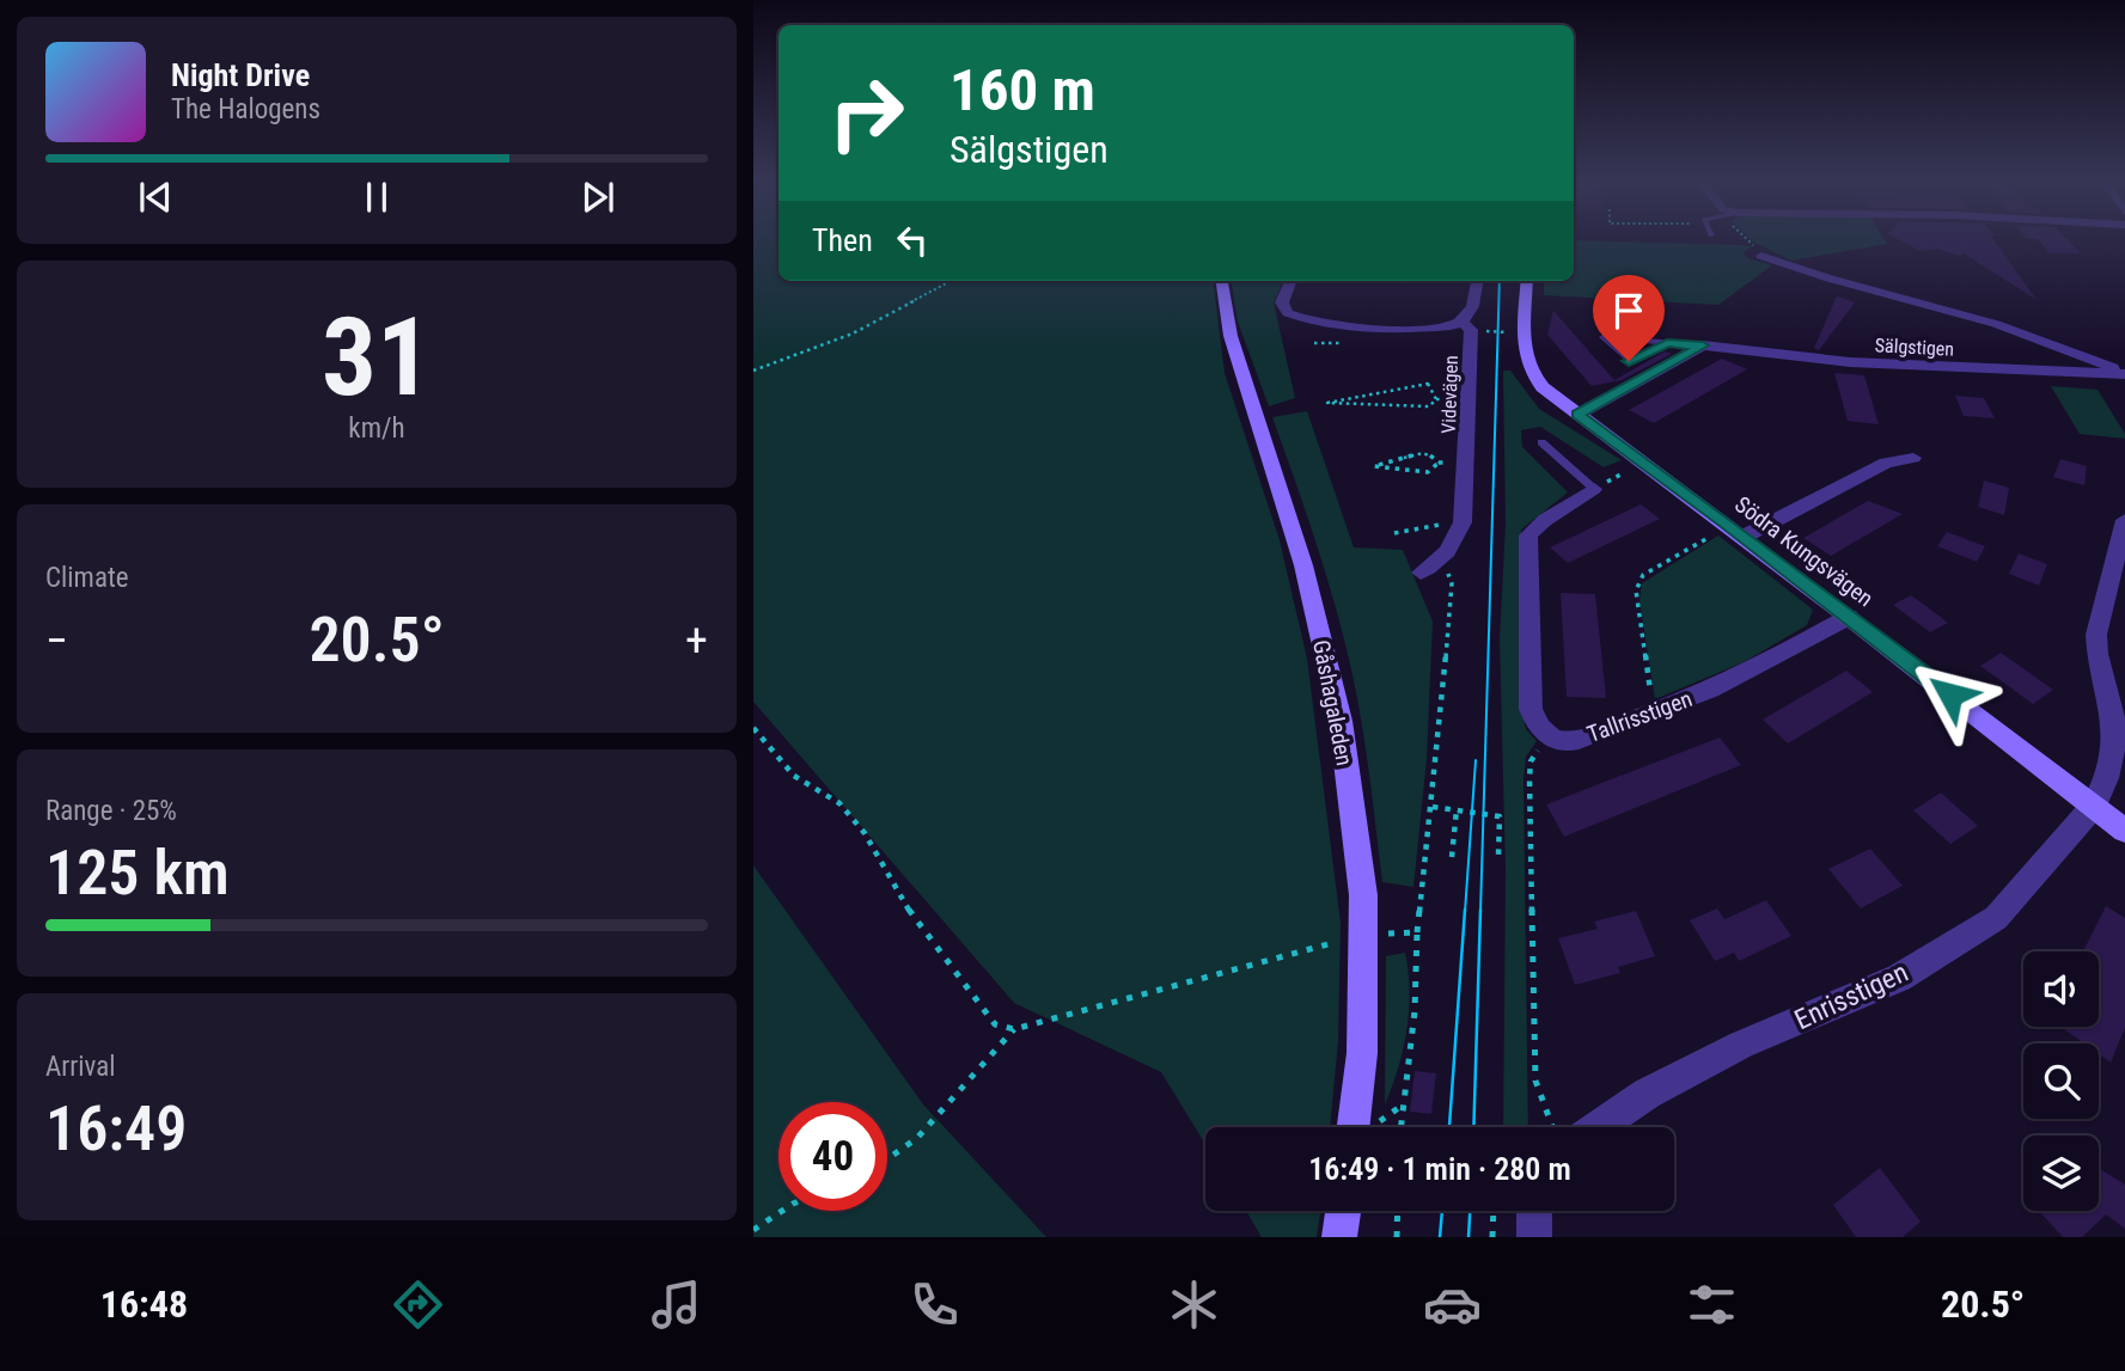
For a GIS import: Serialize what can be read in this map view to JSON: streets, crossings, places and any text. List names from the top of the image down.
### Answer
{
  "streets": {
    "main road": ["Södra Kungsvägen", "Gåshagaleden"],
    "street": [
      "Sälgstigen",
      "Videvägen",
      "Tallrisstigen",
      "Enrisstigen"
    ]
  },
  "crossings": [
    ["Södra Kungsvägen", "Tallrisstigen"],
    ["Södra Kungsvägen", "Enrisstigen"]
  ],
  "page": {
    "turn": ["160 m", "Sälgstigen"],
    "song": ["Night Drive", "The Halogens"],
    "then": "Then",
    "tile": [
      ["31", "km/h"],
      "Climate",
      ["Range · 25%", "125 km"],
      ["Arrival", "16:49"]
    ],
    "heat": ["−", "20.5°", "+"],
    "limit": "40",
    "trip": "16:49 · 1 min · 280 m",
    "tabs": ["16:48", "20.5°"]
  }
}
